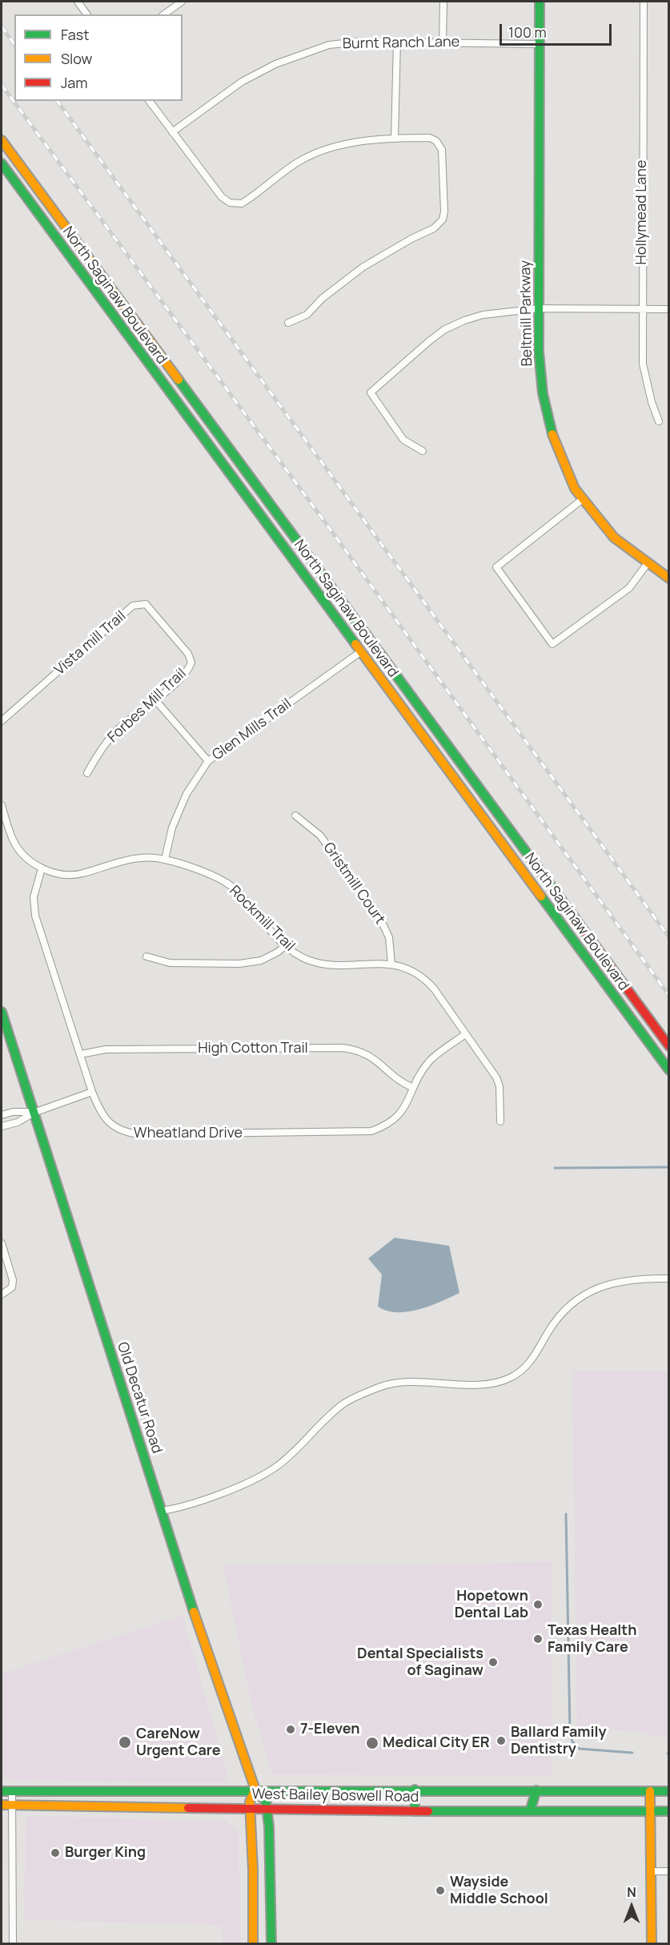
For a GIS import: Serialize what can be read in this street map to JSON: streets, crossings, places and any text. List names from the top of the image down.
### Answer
{
  "streets": {
    "main road": [
      "North Saginaw Boulevard",
      "Beltmill Parkway",
      "Old Decatur Road",
      "West Bailey Boswell Road"
    ],
    "street": [
      "Burnt Ranch Lane",
      "Hollymead Lane",
      "Vista mill Trail",
      "Forbes Mill Trail",
      "Glen Mills Trail",
      "Gristmill Court",
      "Rockmill Trail",
      "High Cotton Trail",
      "Wheatland Drive"
    ]
  },
  "crossings": [
    ["Burnt Ranch Lane", "Beltmill Parkway"],
    ["North Saginaw Boulevard", "Glen Mills Trail"],
    ["Vista mill Trail", "Forbes Mill Trail"],
    ["Glen Mills Trail", "Rockmill Trail"],
    ["Gristmill Court", "Rockmill Trail"],
    ["Rockmill Trail", "Wheatland Drive"],
    ["High Cotton Trail", "Wheatland Drive"],
    ["Old Decatur Road", "West Bailey Boswell Road"]
  ],
  "places": [
    "Hopetown Dental Lab",
    "Texas Health Family Care",
    "Dental Specialists of Saginaw",
    "7-Eleven",
    "Ballard Family Dentistry",
    "CareNow Urgent Care",
    "Medical City ER",
    "Burger King",
    "Wayside Middle School"
  ],
  "legend": ["Fast", "Slow", "Jam"],
  "scale_bar": "100 m",
  "north": "top"
}
